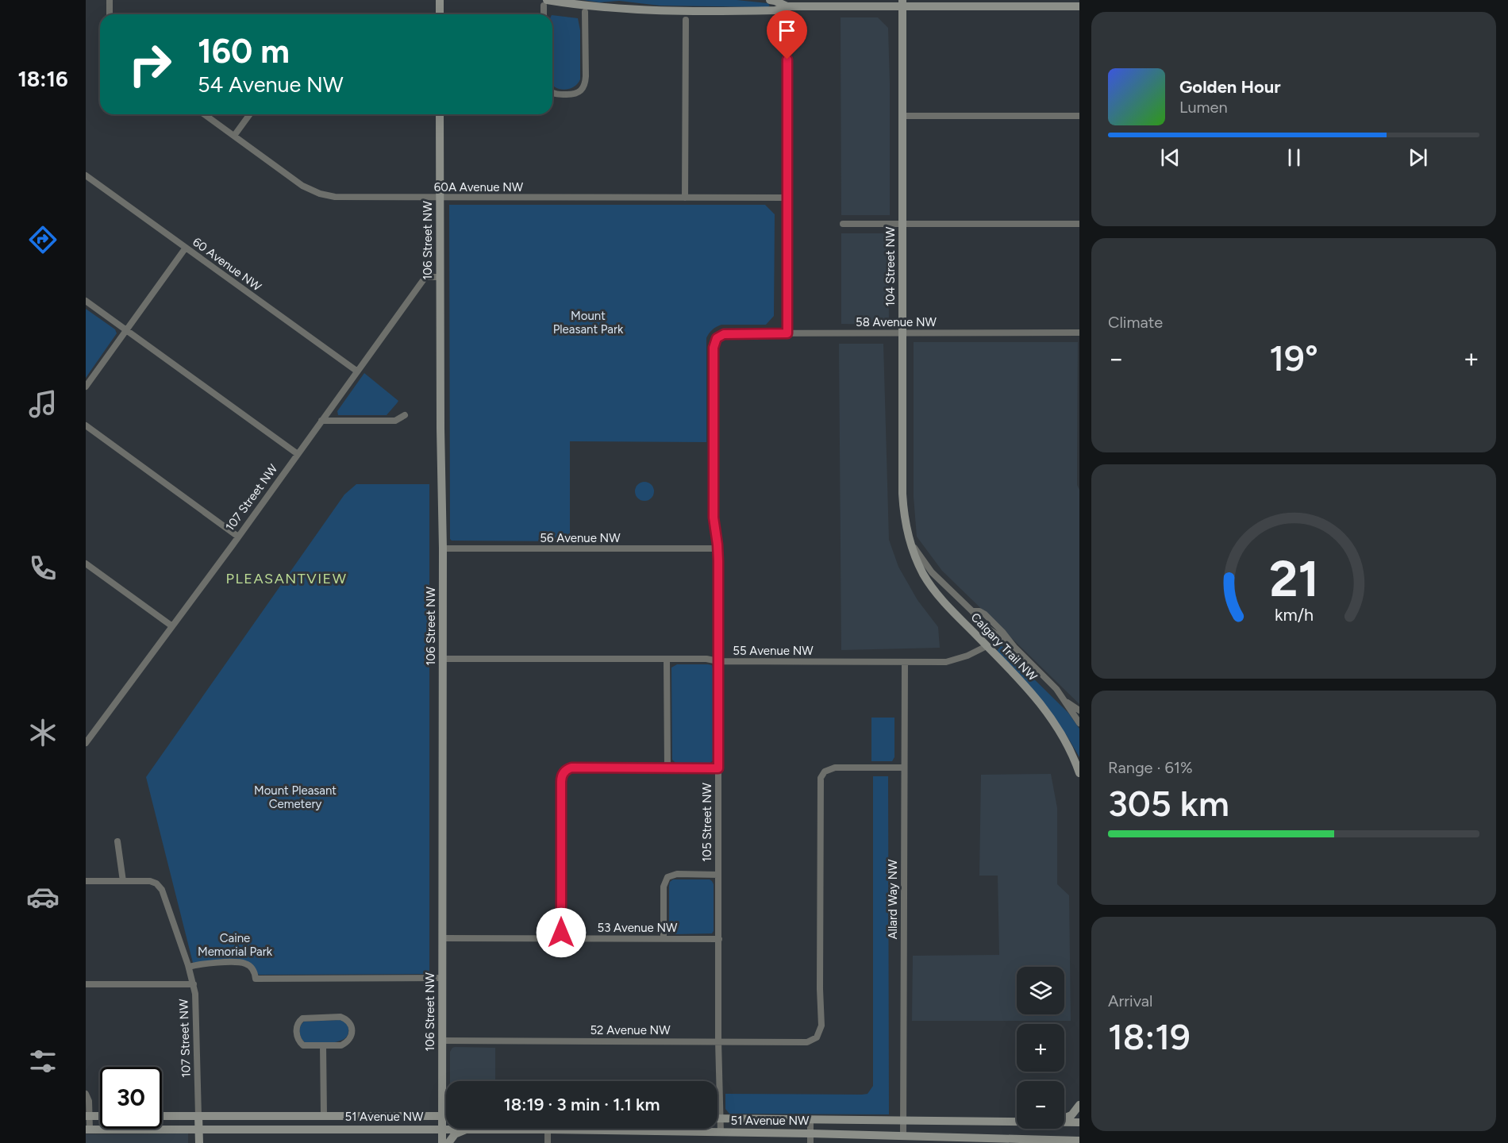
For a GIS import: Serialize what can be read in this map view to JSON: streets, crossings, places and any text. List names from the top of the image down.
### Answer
{
  "streets": {
    "main road": [
      "106 Street NW",
      "104 Street NW",
      "107 Street NW",
      "Calgary Trail NW",
      "51 Avenue NW"
    ],
    "street": [
      "60A Avenue NW",
      "60 Avenue NW",
      "58 Avenue NW",
      "56 Avenue NW",
      "55 Avenue NW",
      "105 Street NW",
      "Allard Way NW",
      "53 Avenue NW",
      "52 Avenue NW"
    ]
  },
  "crossings": [
    ["60A Avenue NW", "106 Street NW"],
    ["106 Street NW", "107 Street NW"],
    ["106 Street NW", "56 Avenue NW"],
    ["106 Street NW", "55 Avenue NW"],
    ["106 Street NW", "53 Avenue NW"],
    ["106 Street NW", "52 Avenue NW"],
    ["106 Street NW", "51 Avenue NW"],
    ["60 Avenue NW", "107 Street NW"],
    ["104 Street NW", "58 Avenue NW"],
    ["104 Street NW", "Calgary Trail NW"],
    ["58 Avenue NW", "105 Street NW"],
    ["107 Street NW", "51 Avenue NW"],
    ["56 Avenue NW", "105 Street NW"],
    ["Calgary Trail NW", "55 Avenue NW"],
    ["55 Avenue NW", "105 Street NW"],
    ["55 Avenue NW", "Allard Way NW"],
    ["105 Street NW", "53 Avenue NW"],
    ["105 Street NW", "52 Avenue NW"],
    ["105 Street NW", "51 Avenue NW"],
    ["Allard Way NW", "52 Avenue NW"],
    ["Allard Way NW", "51 Avenue NW"]
  ],
  "districts": ["PLEASANTVIEW"],
  "parks": ["Mount Pleasant Park", "Mount Pleasant Cemetery", "Caine Memorial Park"],
  "page": {
    "tabs": "18:16",
    "turn": ["160 m", "54 Avenue NW"],
    "song": ["Golden Hour", "Lumen"],
    "tile": [
      "Climate",
      ["Range · 61%", "305 km"],
      ["Arrival", "18:19"]
    ],
    "heat": ["−", "19°", "+"],
    "map_buttons": ["+", "−"],
    "limit": "30",
    "trip": "18:19 · 3 min · 1.1 km",
    "gauge": ["21", "km/h"]
  }
}
